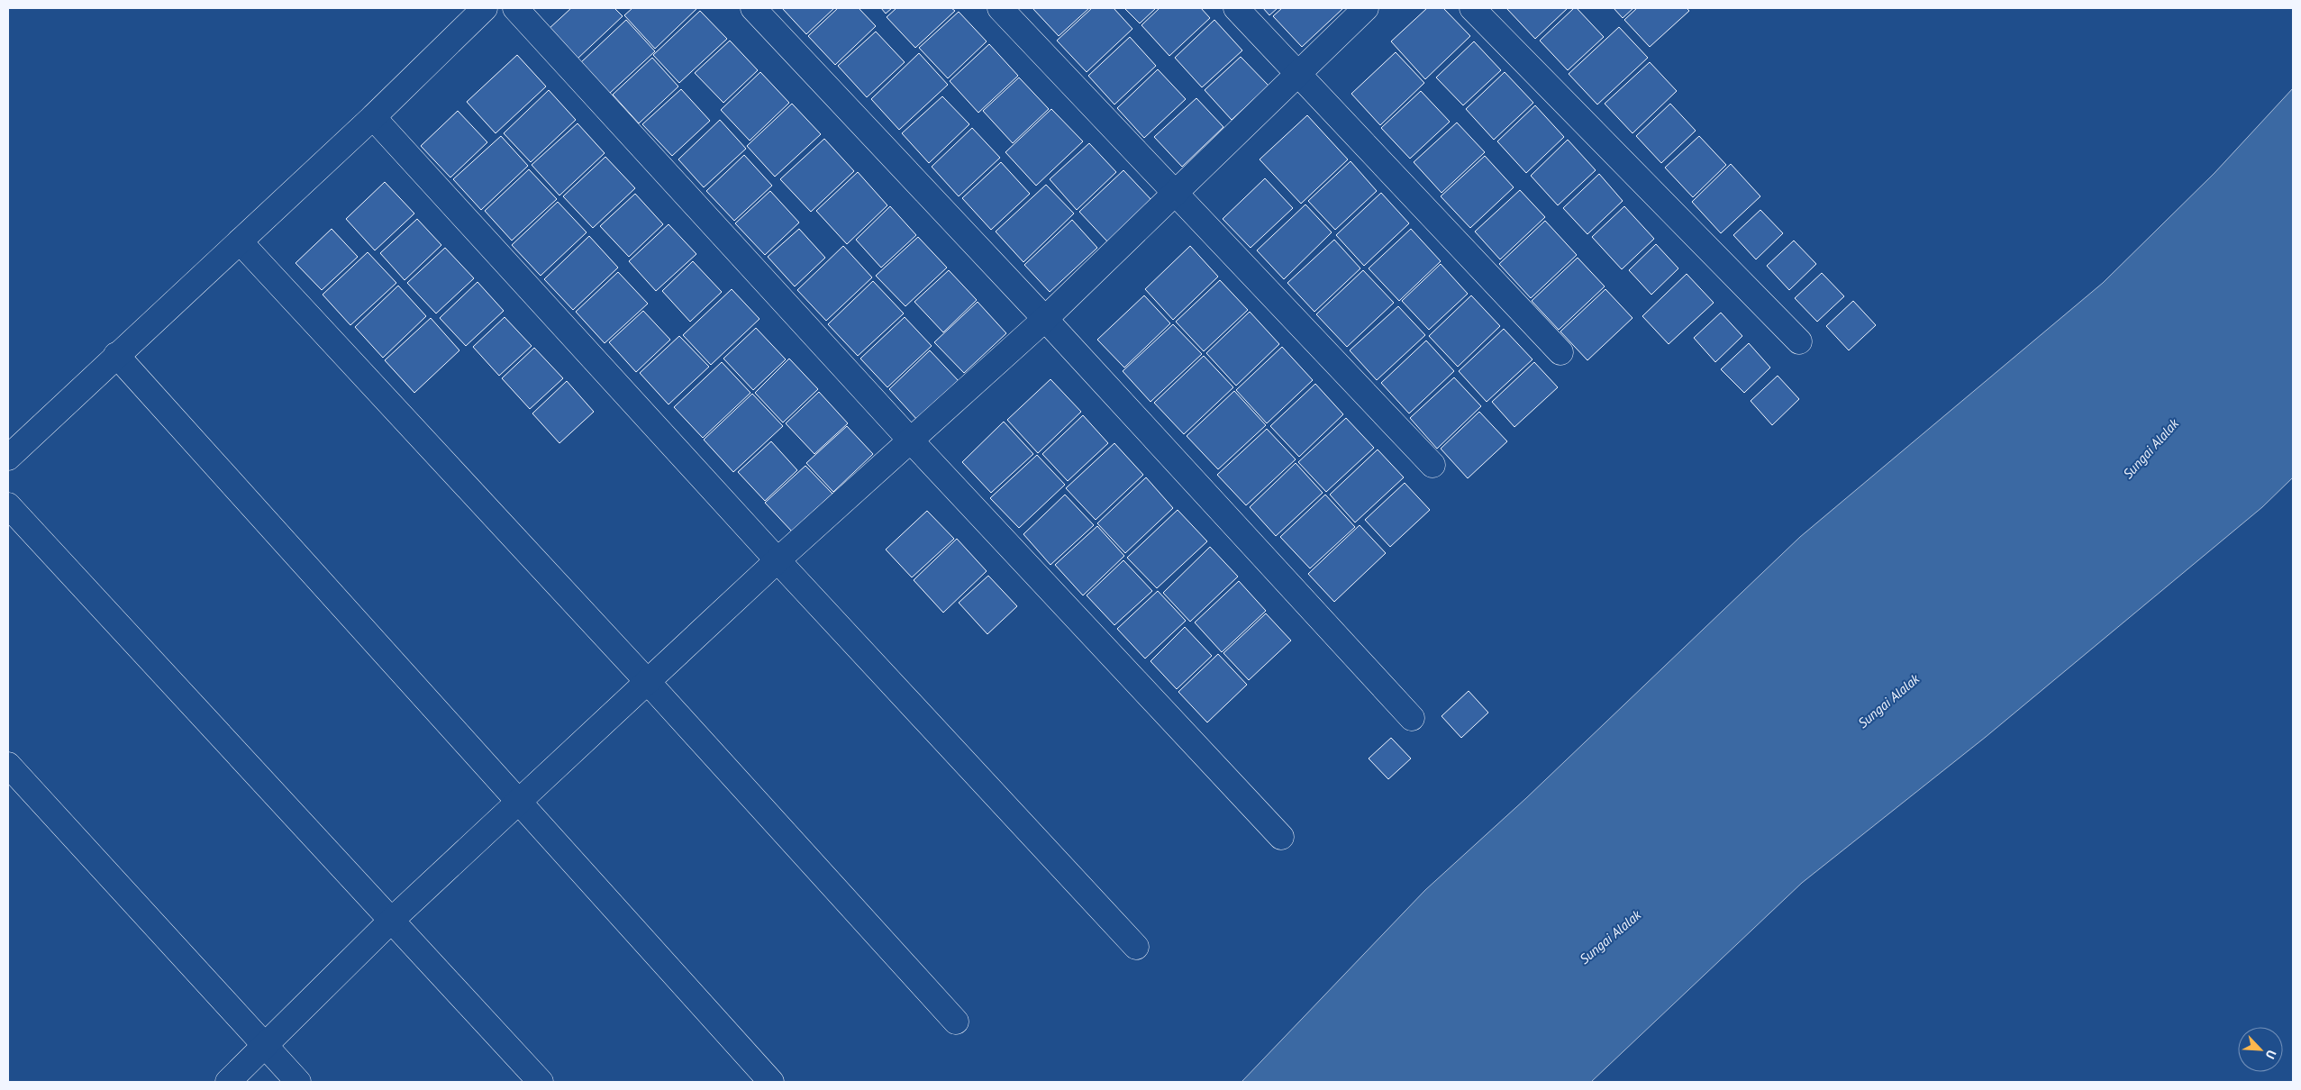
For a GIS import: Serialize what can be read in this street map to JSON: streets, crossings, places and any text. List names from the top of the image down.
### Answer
{
  "water": ["Sungai Alalak"],
  "north": "bottom right"
}
